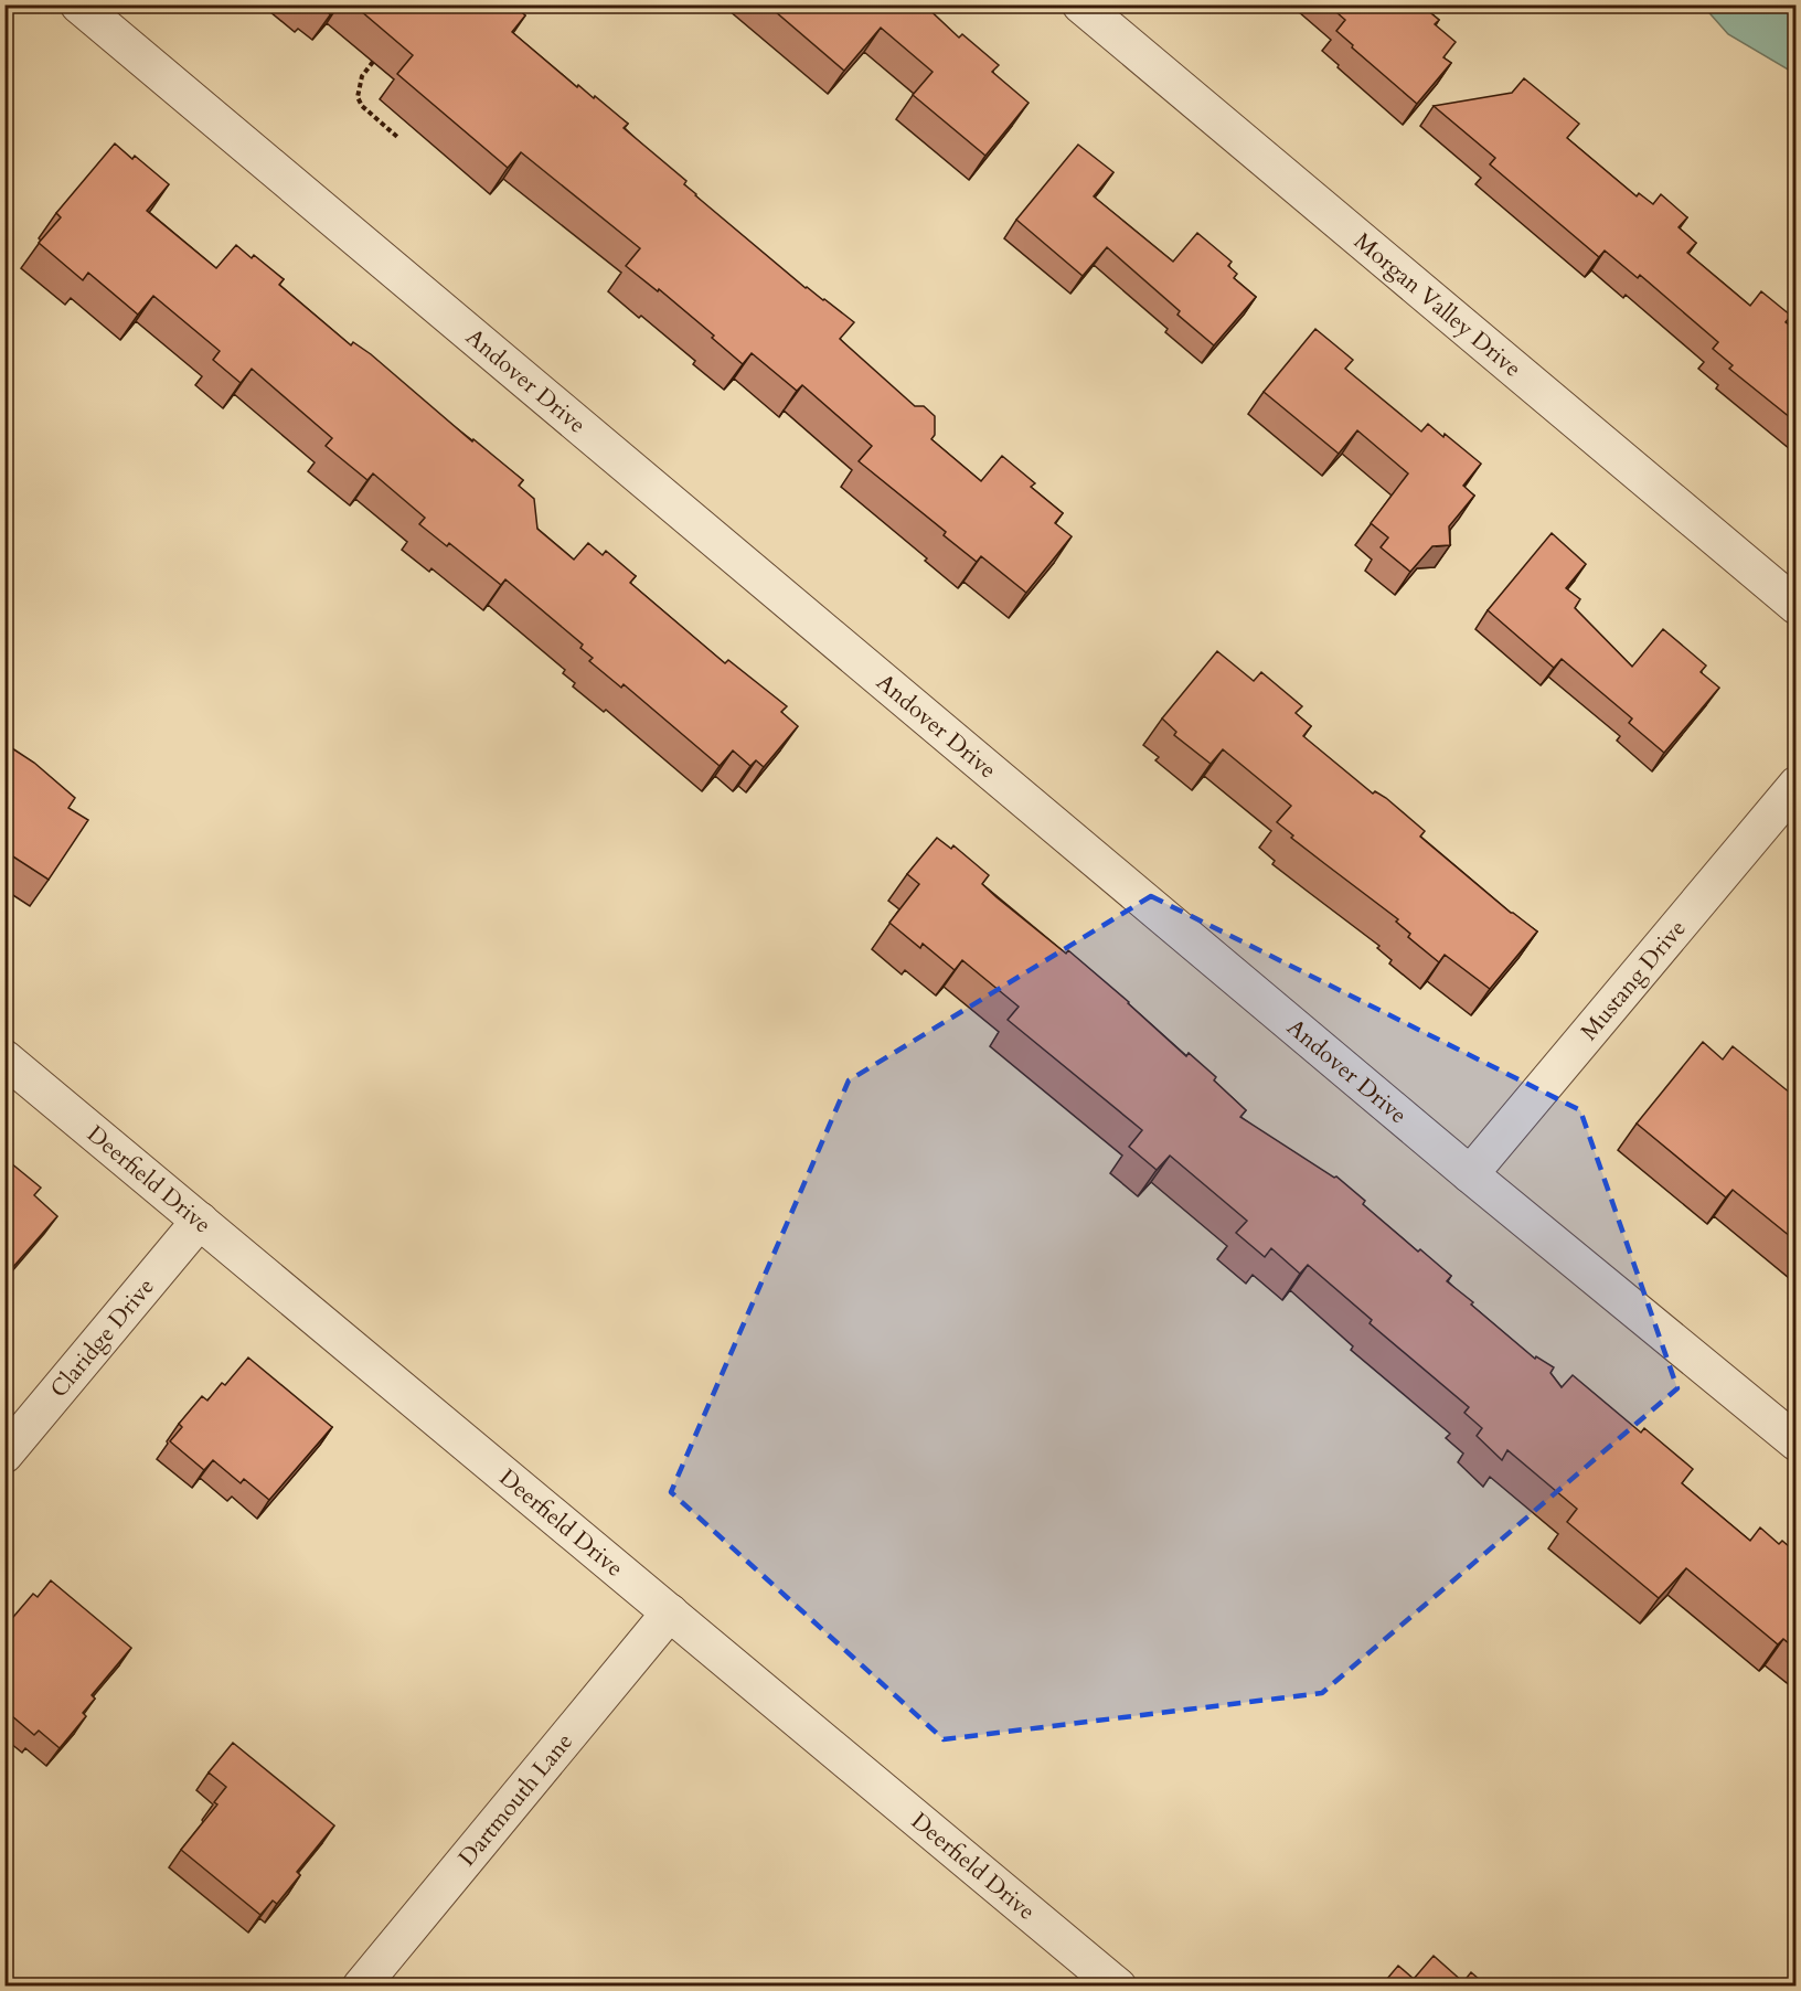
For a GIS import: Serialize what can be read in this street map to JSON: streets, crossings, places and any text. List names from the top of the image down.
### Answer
{
  "streets": {
    "street": [
      "Morgan Valley Drive",
      "Andover Drive",
      "Mustang Drive",
      "Deerfield Drive",
      "Claridge Drive",
      "Dartmouth Lane"
    ]
  },
  "crossings": [
    ["Andover Drive", "Mustang Drive"],
    ["Deerfield Drive", "Claridge Drive"],
    ["Deerfield Drive", "Dartmouth Lane"]
  ]
}
